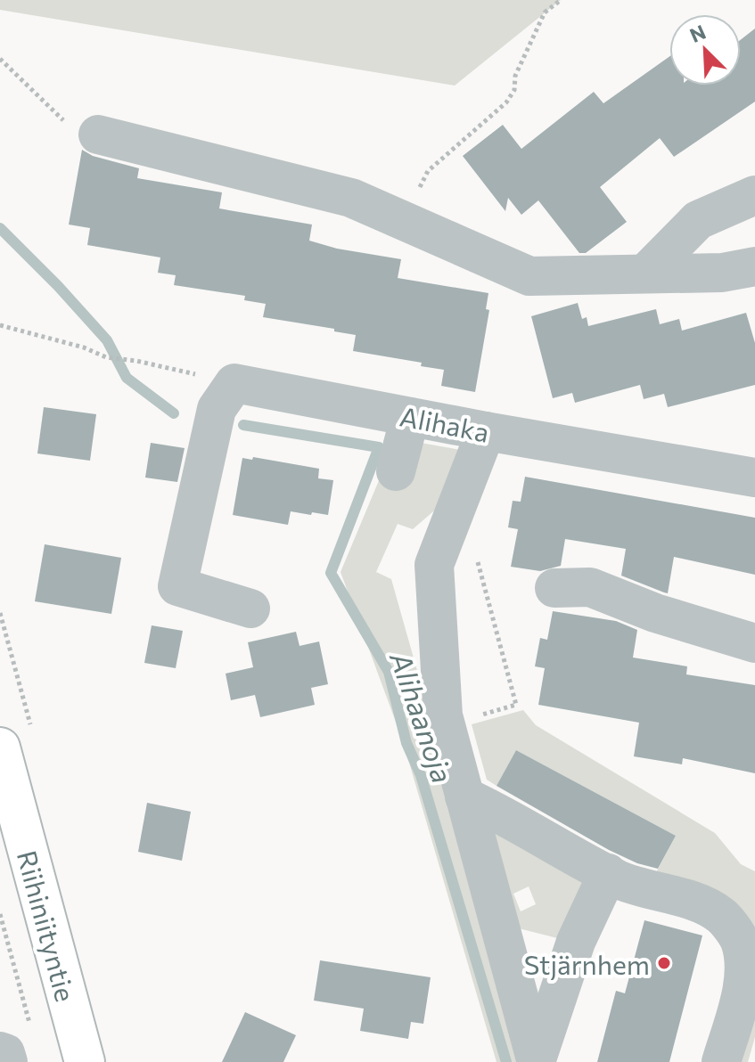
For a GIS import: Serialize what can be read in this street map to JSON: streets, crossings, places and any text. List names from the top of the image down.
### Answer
{
  "streets": {
    "main road": ["Riihiniityntie"],
    "street": ["Alihaka"]
  },
  "water": ["Alihaanoja"],
  "places": ["Stjärnhem"],
  "north": "top left"
}
